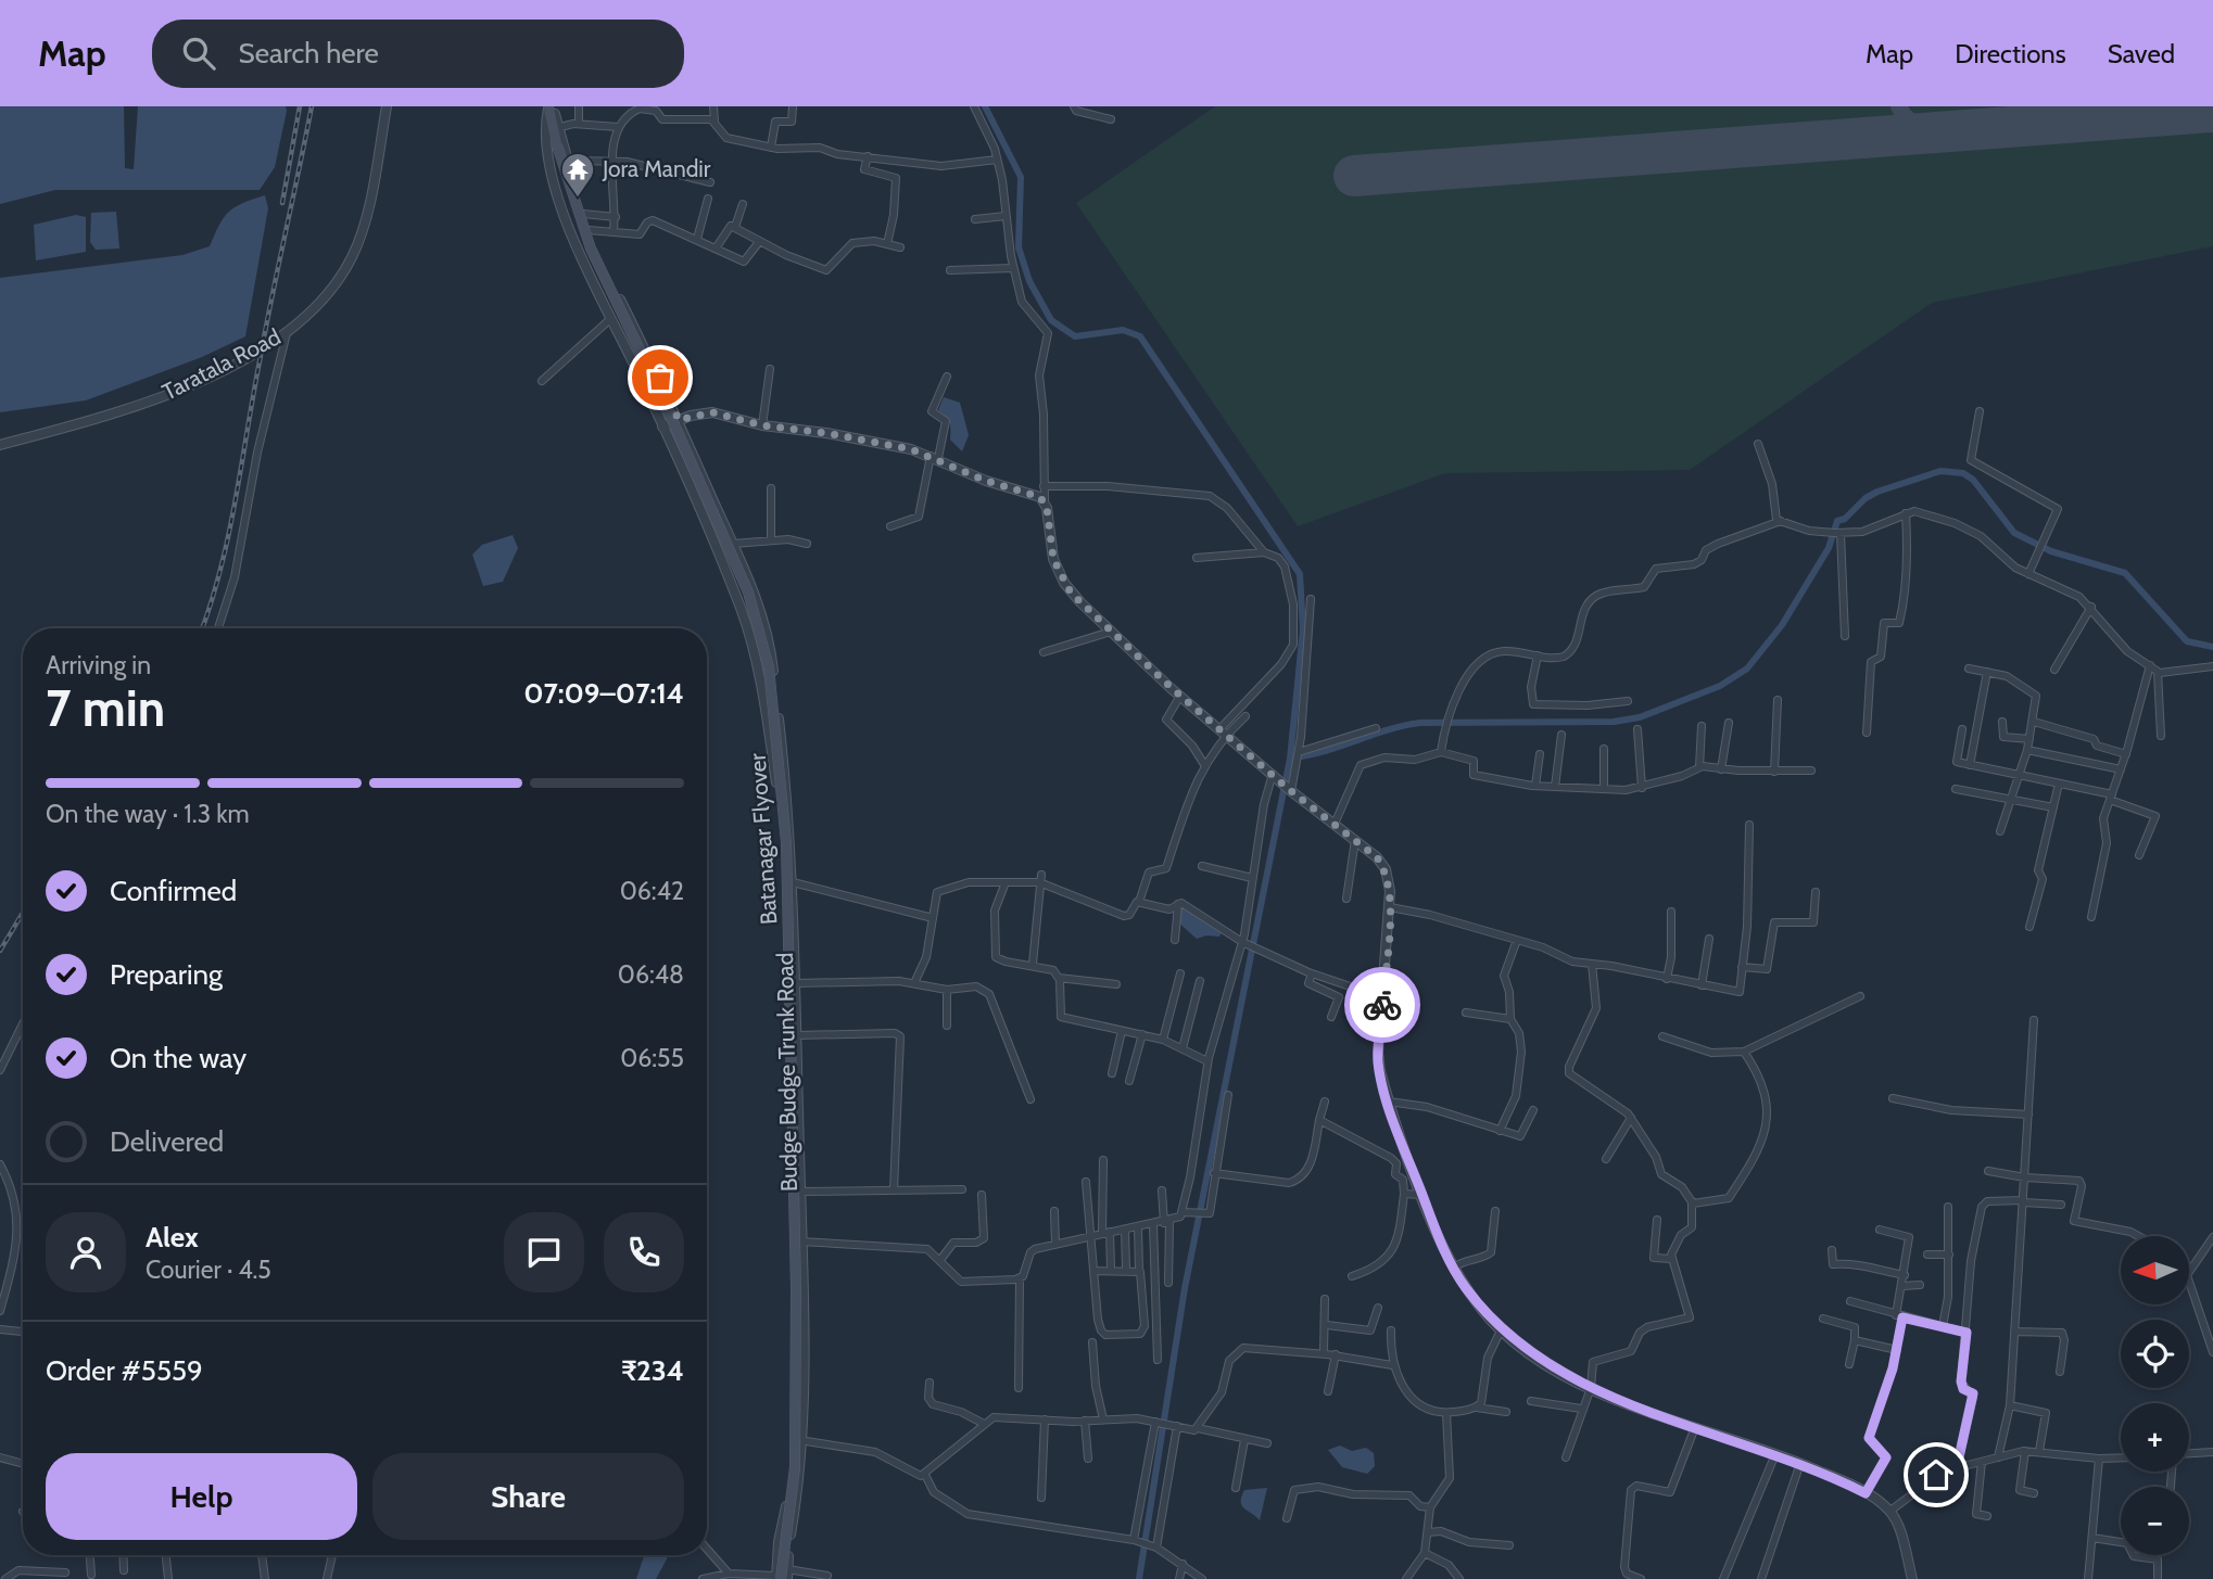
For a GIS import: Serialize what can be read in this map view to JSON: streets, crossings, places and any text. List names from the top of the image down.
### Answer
{
  "streets": {
    "main road": ["Batanagar Flyover"],
    "street": ["Taratala Road", "Budge Budge Trunk Road"]
  },
  "crossings": [
    ["Batanagar Flyover", "Budge Budge Trunk Road"]
  ],
  "places": {
    "temple": ["Jora Mandir"]
  },
  "north": "left",
  "page": {
    "header": "Map",
    "search": "Search here",
    "nav": ["Map", "Directions", "Saved"],
    "heading": ["7 min", "Arriving in", "07:09–07:14"],
    "panel": [
      "Alex",
      "Courier · 4.5",
      "Order #5559",
      "₹234"
    ],
    "bar": "On the way · 1.3 km",
    "list": [
      ["Confirmed", "06:42"],
      ["Preparing", "06:48"],
      ["On the way", "06:55"],
      "Delivered"
    ],
    "map_buttons": ["+", "−"],
    "buttons": ["Help", "Share"]
  }
}
